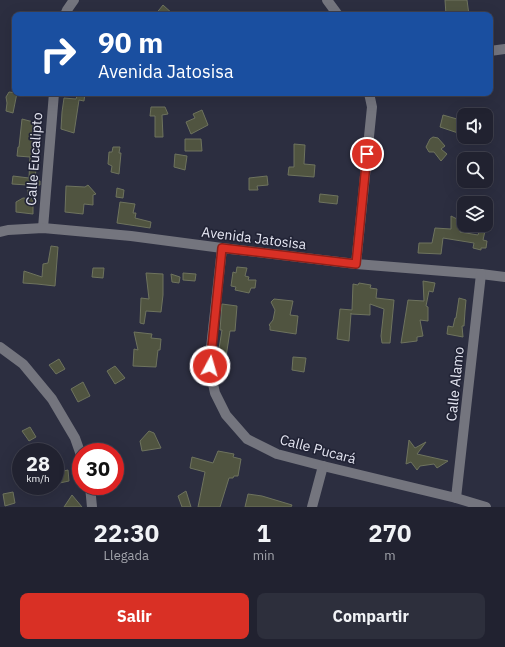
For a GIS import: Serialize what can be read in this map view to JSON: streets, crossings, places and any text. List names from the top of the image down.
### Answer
{
  "streets": {
    "street": [
      "Calle Eucalipto",
      "Avenida Jatosisa",
      "Calle Alamo",
      "Calle Pucará"
    ]
  },
  "crossings": [
    ["Calle Eucalipto", "Avenida Jatosisa"],
    ["Avenida Jatosisa", "Calle Alamo"],
    ["Avenida Jatosisa", "Calle Pucará"],
    ["Calle Alamo", "Calle Pucará"]
  ],
  "page": {
    "turn": ["90 m", "Avenida Jatosisa"],
    "speed": "28 km/h",
    "limit": "30",
    "eta": [
      "22:30",
      "Llegada",
      "1",
      "min",
      "270",
      "m"
    ],
    "buttons": ["Salir", "Compartir"]
  }
}
